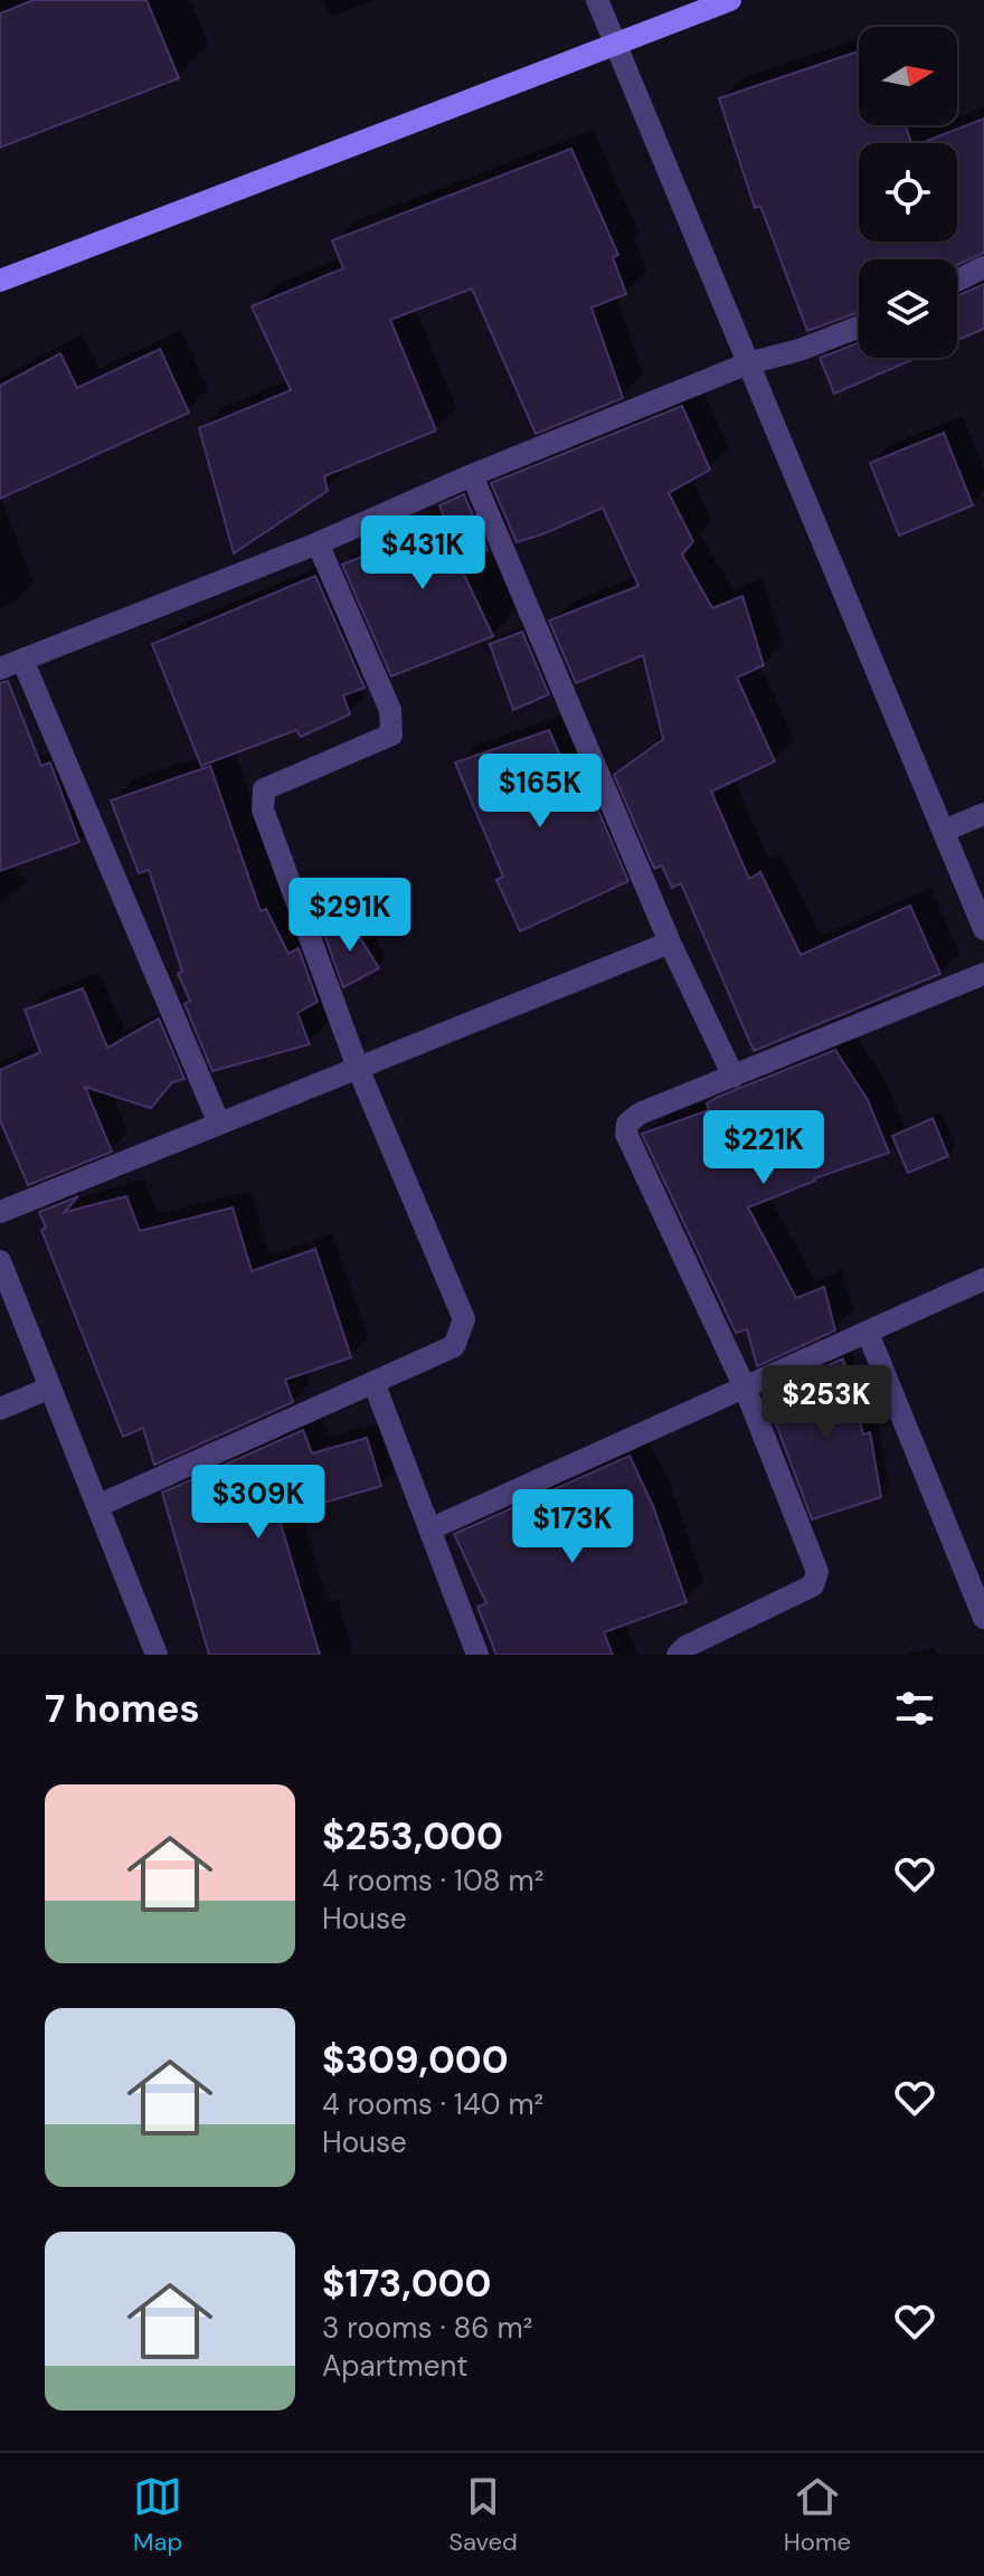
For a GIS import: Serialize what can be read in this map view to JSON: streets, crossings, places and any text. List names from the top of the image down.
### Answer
{
  "north": "right",
  "page": {
    "price": [
      "$431K",
      "$165K",
      "$291K",
      "$221K",
      "$253K",
      "$309K",
      "$173K"
    ],
    "heading": "7 homes",
    "list": [
      {
        "name": "$253,000",
        "note": "4 rooms · 108 m² · House"
      },
      {
        "name": "$309,000",
        "note": "4 rooms · 140 m² · House"
      },
      {
        "name": "$173,000",
        "note": "3 rooms · 86 m² · Apartment"
      }
    ],
    "tabs": ["Map", "Saved", "Home"]
  }
}
